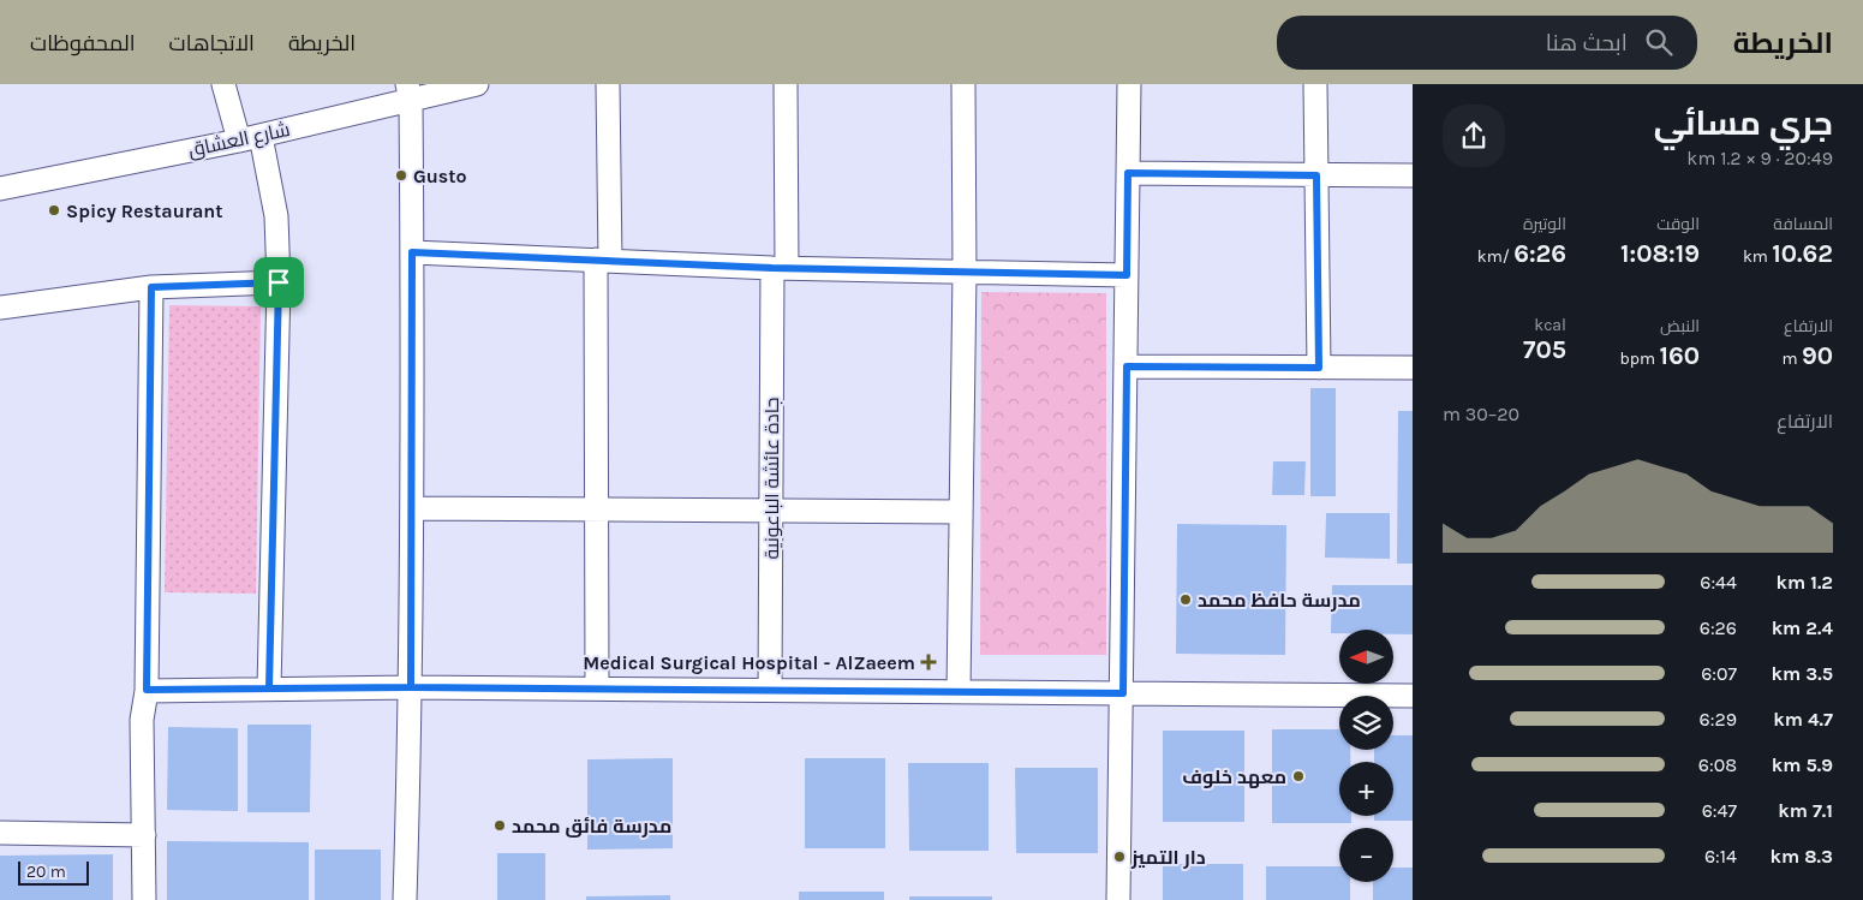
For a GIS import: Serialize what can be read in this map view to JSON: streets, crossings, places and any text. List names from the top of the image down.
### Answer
{
  "streets": {
    "street": ["شارع العشاق", "جادة عائشة الباعونية"]
  },
  "places": {
    "other": [
      "Gusto",
      "Spicy Restaurant",
      "مدرسة حافظ محمد",
      "معهد خلوف",
      "مدرسة فائق محمد",
      "دار التميز"
    ],
    "health": ["Medical Surgical Hospital - AlZaeem"]
  },
  "scale_bar": "20 m",
  "north": "left",
  "page": {
    "header": "الخريطة",
    "search": "ابحث هنا",
    "nav": ["الخريطة", "الاتجاهات", "المحفوظات"],
    "heading": ["جري مسائي", "20:49 · 9 × 1.2 km"],
    "stats": [
      ["المسافة", "10.62 km"],
      ["الوقت", "1:08:19"],
      ["الوتيرة", "6:26 /km"],
      ["الارتفاع", "90 m"],
      ["النبض", "160 bpm"],
      ["kcal", "705"]
    ],
    "chart": ["الارتفاع", "20–30 m"],
    "list": [
      {
        "name": "1.2 km",
        "note": "6:44"
      },
      {
        "name": "2.4 km",
        "note": "6:26"
      },
      {
        "name": "3.5 km",
        "note": "6:07"
      },
      {
        "name": "4.7 km",
        "note": "6:29"
      },
      {
        "name": "5.9 km",
        "note": "6:08"
      },
      {
        "name": "7.1 km",
        "note": "6:47"
      },
      {
        "name": "8.3 km",
        "note": "6:14"
      }
    ],
    "map_buttons": ["+", "−"],
    "scale": "20 m"
  }
}
